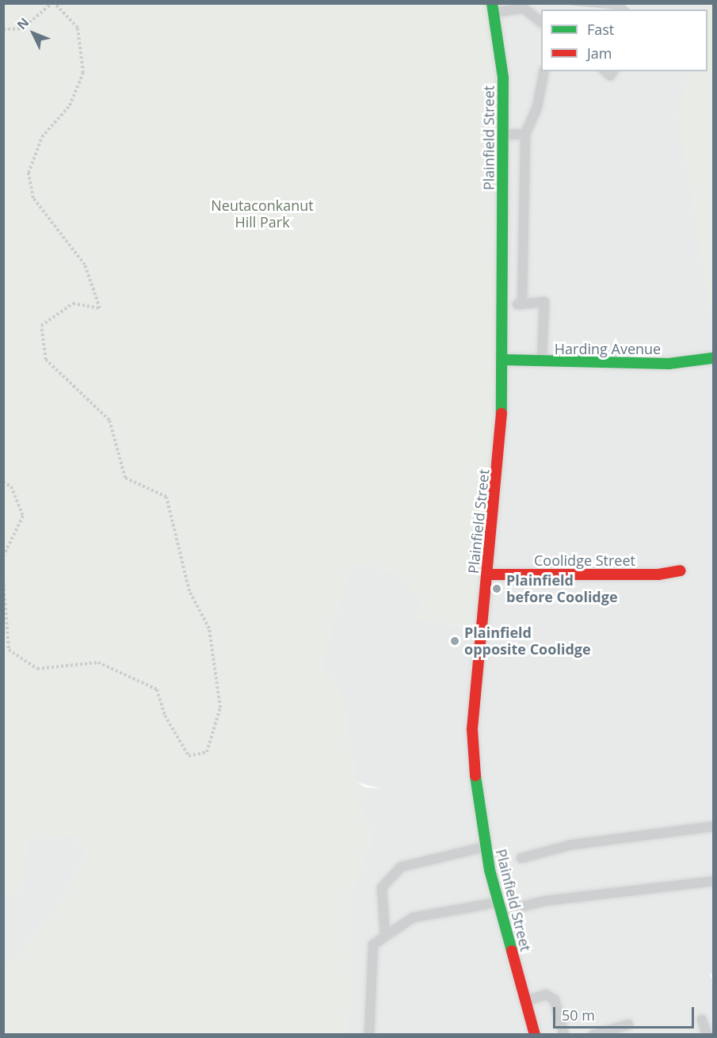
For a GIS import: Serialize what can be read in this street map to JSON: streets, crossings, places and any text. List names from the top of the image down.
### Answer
{
  "streets": {
    "main road": ["Plainfield Street", "Harding Avenue", "Coolidge Street"]
  },
  "crossings": [
    ["Plainfield Street", "Harding Avenue"],
    ["Plainfield Street", "Coolidge Street"]
  ],
  "parks": ["Neutaconkanut Hill Park"],
  "places": ["Plainfield before Coolidge", "Plainfield opposite Coolidge"],
  "legend": ["Fast", "Jam"],
  "scale_bar": "50 m",
  "north": "top left"
}
